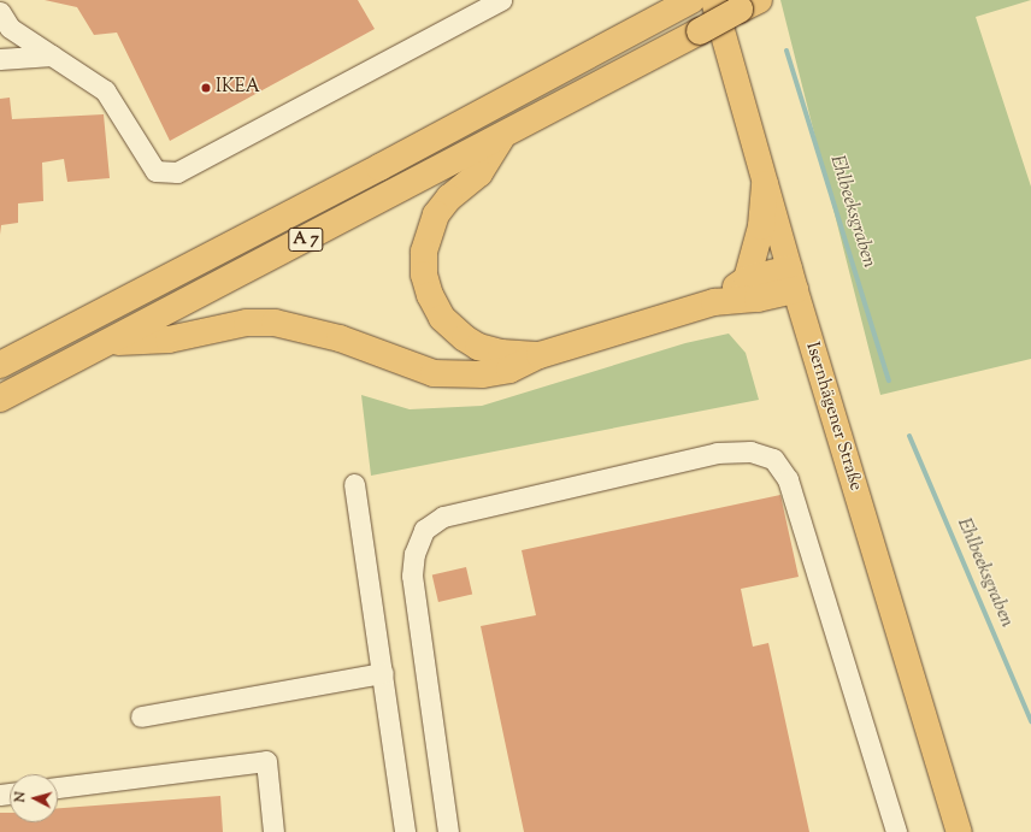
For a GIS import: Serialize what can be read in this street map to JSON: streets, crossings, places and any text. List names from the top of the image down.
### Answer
{
  "streets": {
    "highway": ["A 7"],
    "main road": ["Isernhägener Straße"]
  },
  "water": ["Ehlbeeksgraben"],
  "places": ["IKEA"],
  "north": "left"
}
